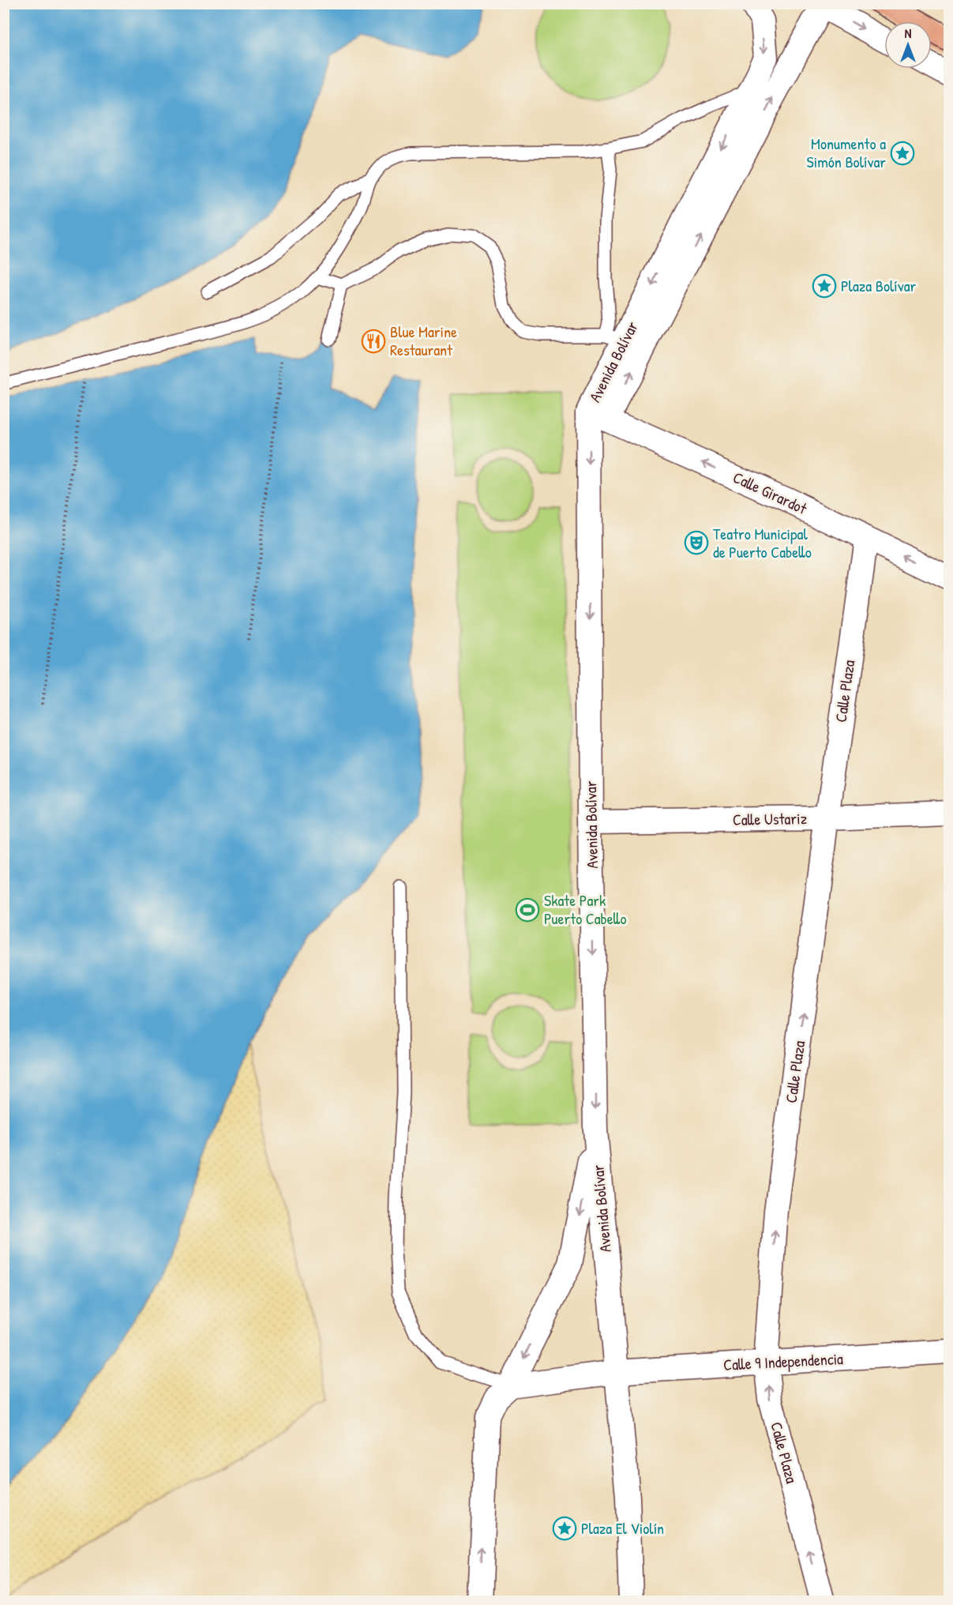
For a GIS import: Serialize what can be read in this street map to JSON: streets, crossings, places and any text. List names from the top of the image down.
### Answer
{
  "streets": {
    "street": [
      "Avenida Bolívar",
      "Calle Girardot",
      "Calle Plaza",
      "Calle Ustariz",
      "Calle 9 Independencia"
    ]
  },
  "crossings": [
    ["Avenida Bolívar", "Calle Girardot"],
    ["Avenida Bolívar", "Calle Ustariz"],
    ["Avenida Bolívar", "Calle 9 Independencia"],
    ["Calle Girardot", "Calle Plaza"],
    ["Calle Plaza", "Calle Ustariz"],
    ["Calle Plaza", "Calle 9 Independencia"]
  ],
  "one_way": ["Calle Girardot", "Calle Plaza"],
  "places": {
    "place": ["Monumento a Simón Bolívar", "Plaza Bolívar", "Plaza El Violín"],
    "restaurant": ["Blue Marine Restaurant"],
    "theatre": ["Teatro Municipal de Puerto Cabello"],
    "sports": ["Skate Park Puerto Cabello"]
  },
  "north": "top"
}
